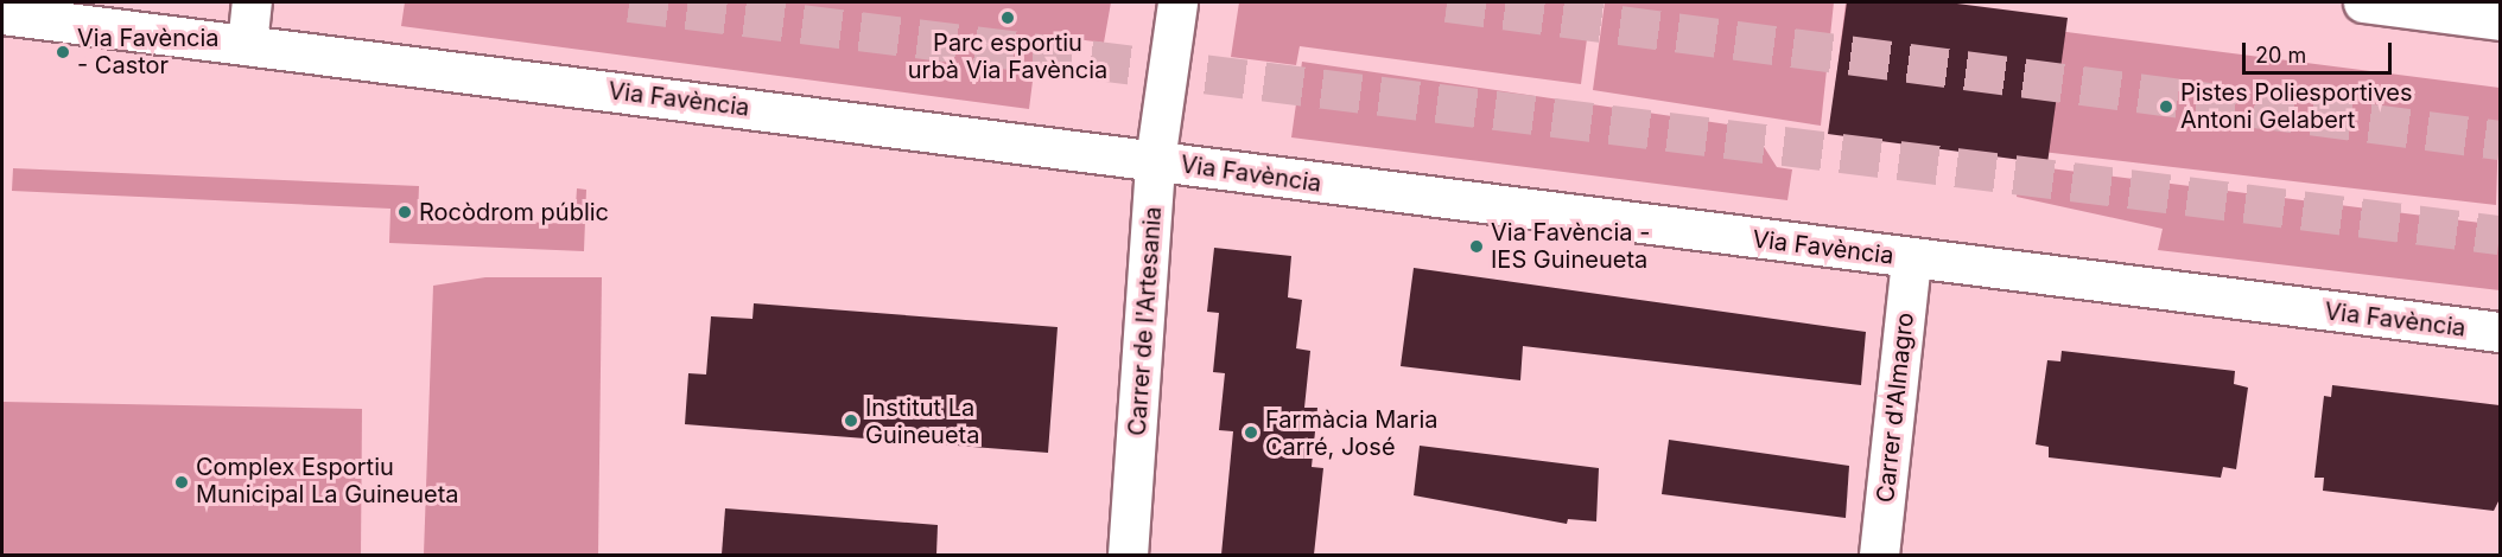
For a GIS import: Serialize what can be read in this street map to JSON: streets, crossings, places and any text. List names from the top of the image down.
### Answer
{
  "streets": {
    "street": ["Via Favència", "Carrer de l'Artesania", "Carrer d'Almagro"]
  },
  "crossings": [
    ["Via Favència", "Carrer de l'Artesania"],
    ["Via Favència", "Carrer d'Almagro"]
  ],
  "places": [
    "Parc esportiu urbà Via Favència",
    "Via Favència - Castor",
    "Pistes Poliesportives Antoni Gelabert",
    "Rocòdrom públic",
    "Via Favència - IES Guineueta",
    "Institut La Guineueta",
    "Farmàcia Maria Carré, José",
    "Complex Esportiu Municipal La Guineueta"
  ],
  "scale_bar": "20 m"
}
